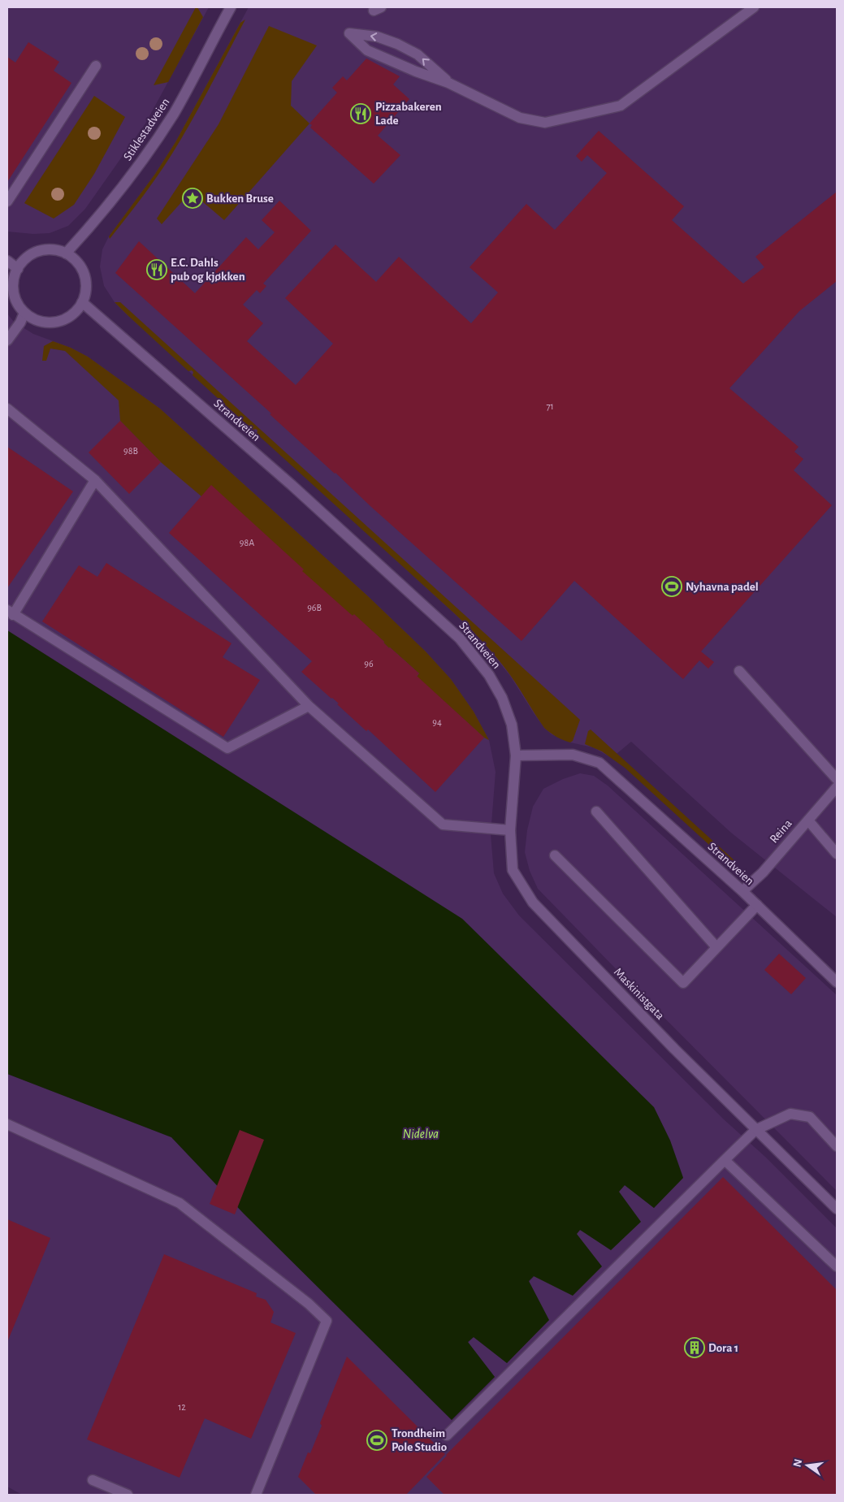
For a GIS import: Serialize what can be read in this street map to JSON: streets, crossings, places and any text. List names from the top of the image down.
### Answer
{
  "streets": {
    "main road": [
      "Stiklestadveien",
      "Strandveien",
      "Reina",
      "Maskinistgata"
    ]
  },
  "crossings": [
    ["Stiklestadveien", "Strandveien"],
    ["Strandveien", "Reina"],
    ["Strandveien", "Maskinistgata"]
  ],
  "water": ["Nidelva"],
  "places": {
    "restaurant": ["Pizzabakeren Lade", "E.C. Dahls pub og kjøkken"],
    "place": ["Bukken Bruse"],
    "sports": ["Nyhavna padel", "Trondheim Pole Studio"],
    "building": ["Dora 1"]
  },
  "house_numbers": [
    "71",
    "98B",
    "98A",
    "96B",
    "96",
    "94",
    "12"
  ],
  "north": "left"
}
